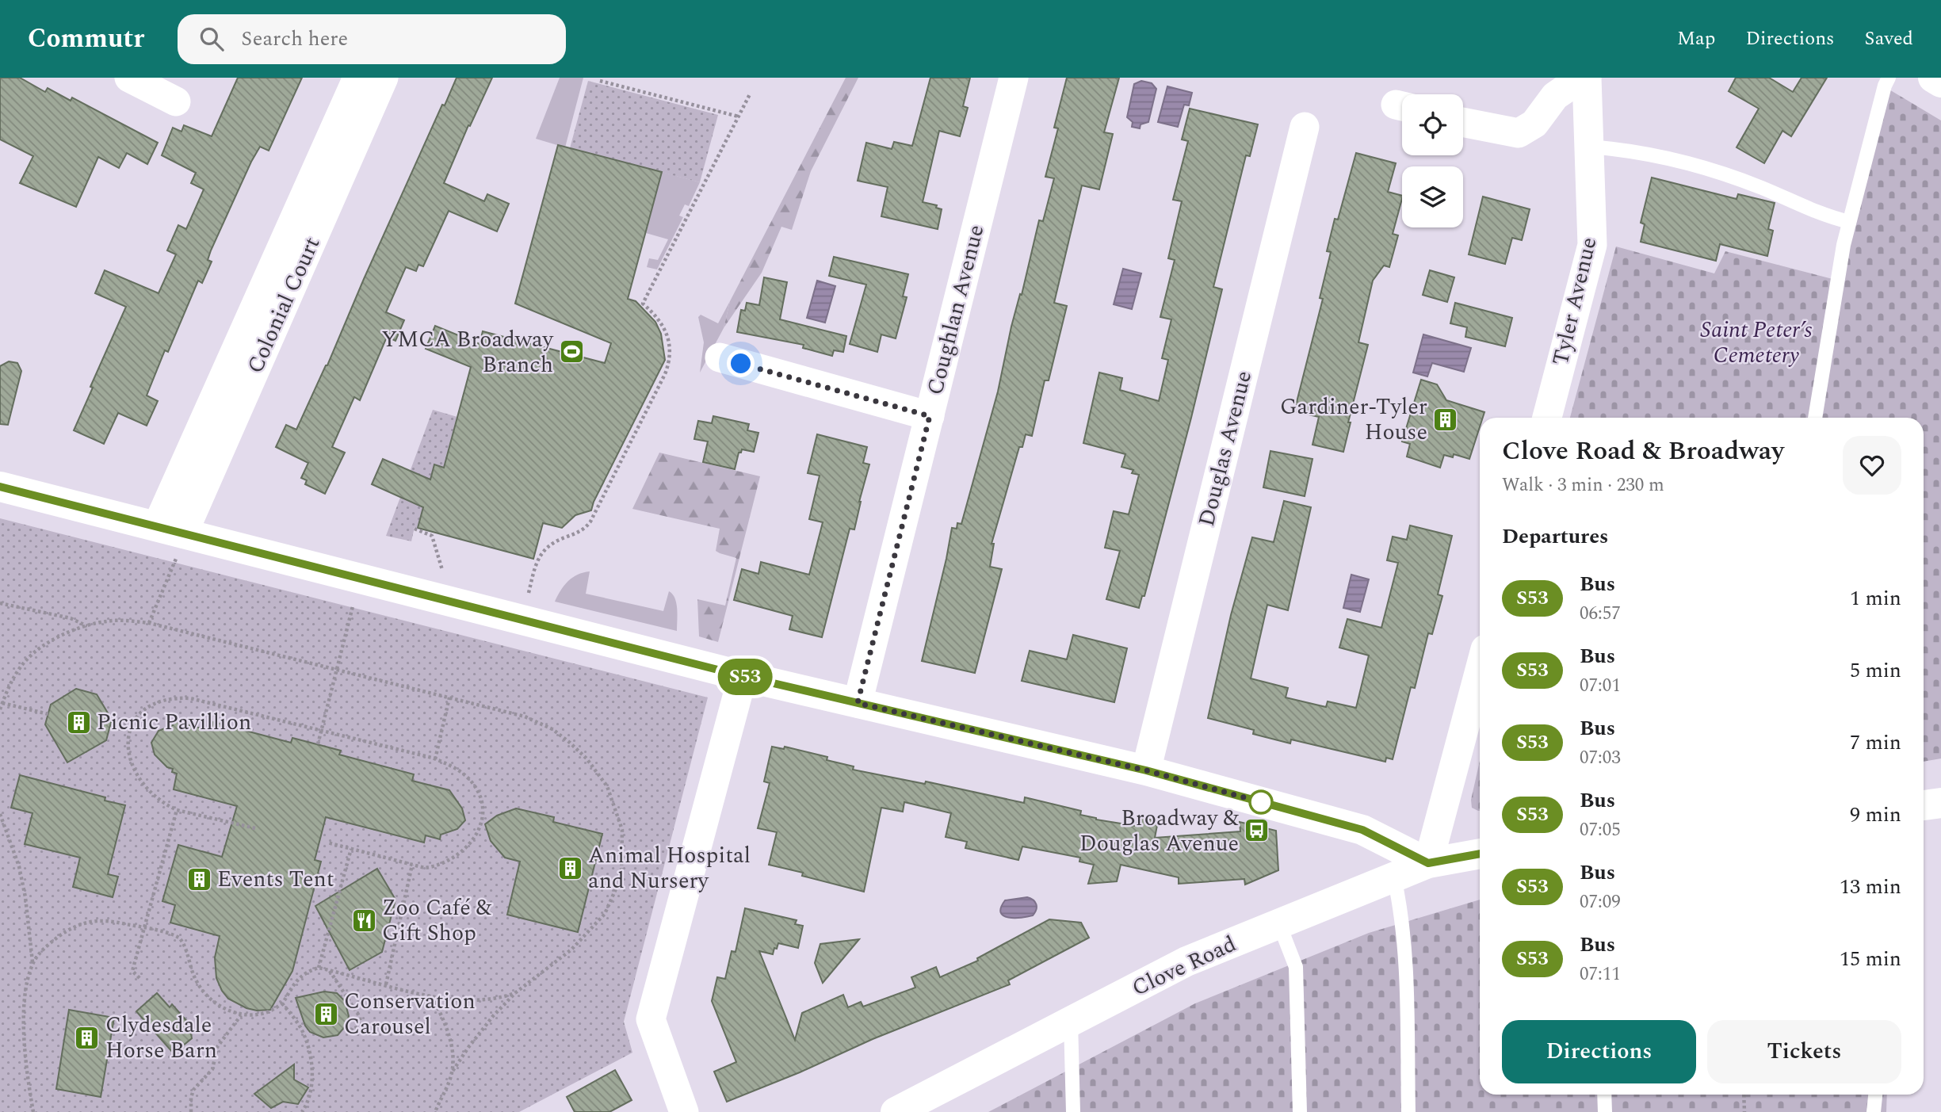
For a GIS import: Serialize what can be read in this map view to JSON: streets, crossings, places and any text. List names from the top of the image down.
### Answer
{
  "streets": {
    "street": [
      "Tyler Avenue",
      "Colonial Court",
      "Coughlan Avenue",
      "Douglas Avenue",
      "Clove Road"
    ]
  },
  "parks": ["Saint Peter’s Cemetery"],
  "places": {
    "sports": ["YMCA Broadway Branch"],
    "building": [
      "Gardiner-Tyler House",
      "Picnic Pavillion",
      "Animal Hospital and Nursery",
      "Events Tent",
      "Conservation Carousel",
      "Clydesdale Horse Barn"
    ],
    "bus stop": ["Broadway & Douglas Avenue"],
    "restaurant": ["Zoo Café & Gift Shop"]
  },
  "lines": ["bus line S53"],
  "page": {
    "header": "Commutr",
    "search": "Search here",
    "nav": ["Map", "Directions", "Saved"],
    "on_map": "S53",
    "heading": [
      ["Clove Road & Broadway", "Walk · 3 min · 230 m"],
      "Departures"
    ],
    "list": [
      {
        "mark": "S53",
        "name": "Bus",
        "note": "06:57",
        "value": "1 min"
      },
      {
        "mark": "S53",
        "name": "Bus",
        "note": "07:01",
        "value": "5 min"
      },
      {
        "mark": "S53",
        "name": "Bus",
        "note": "07:03",
        "value": "7 min"
      },
      {
        "mark": "S53",
        "name": "Bus",
        "note": "07:05",
        "value": "9 min"
      },
      {
        "mark": "S53",
        "name": "Bus",
        "note": "07:09",
        "value": "13 min"
      },
      {
        "mark": "S53",
        "name": "Bus",
        "note": "07:11",
        "value": "15 min"
      }
    ],
    "buttons": ["Directions", "Tickets"]
  }
}
